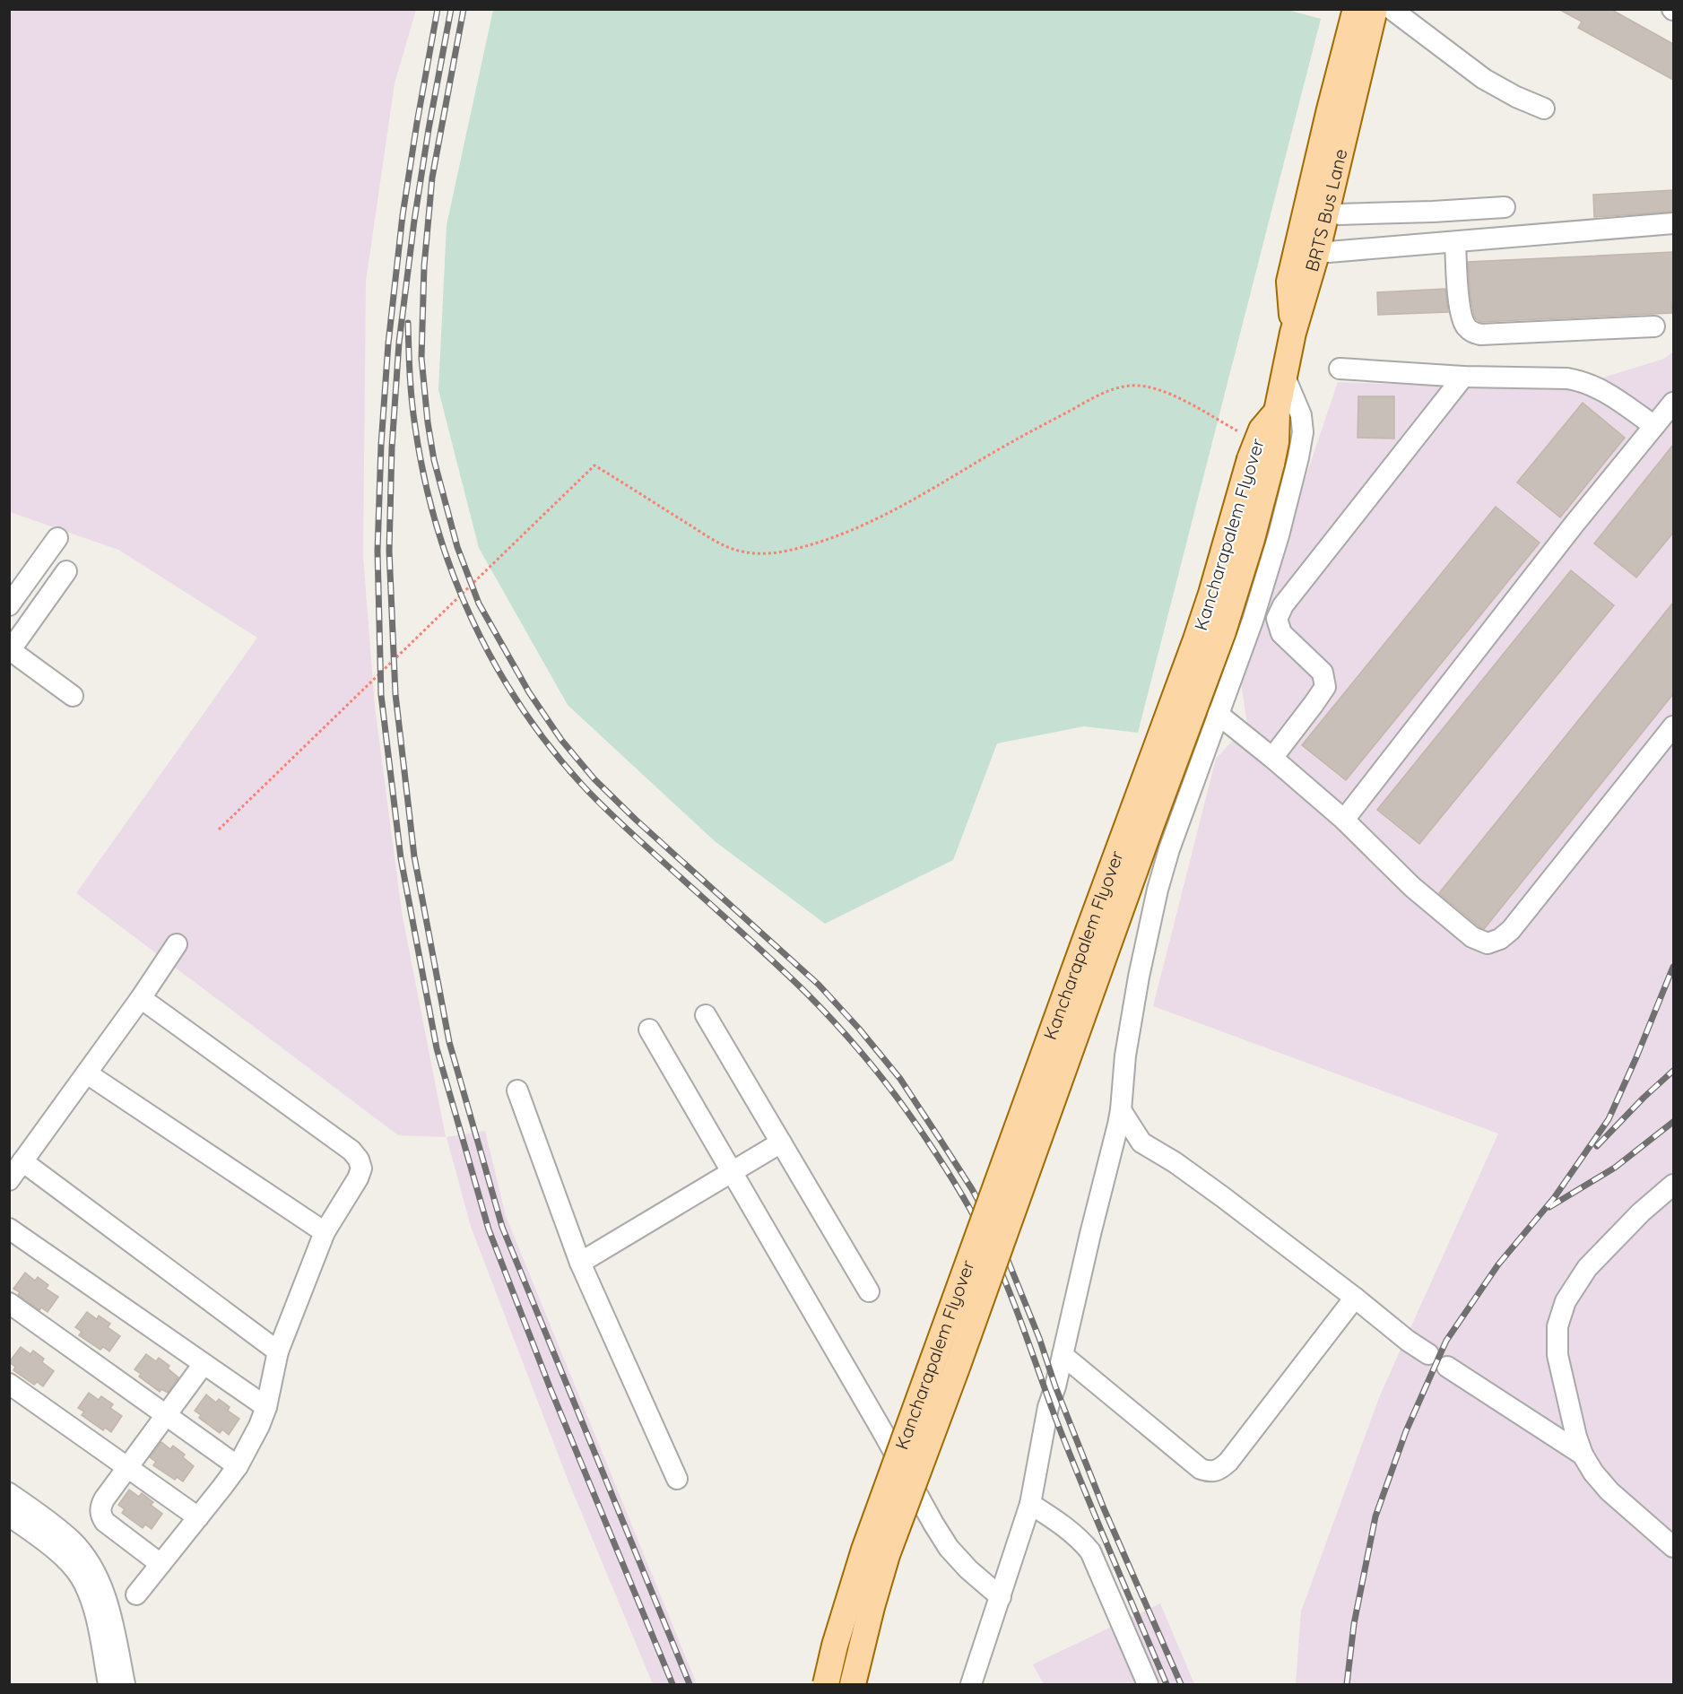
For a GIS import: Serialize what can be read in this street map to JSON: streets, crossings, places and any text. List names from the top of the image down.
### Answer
{
  "streets": {
    "main road": ["BRTS Bus Lane", "Kancharapalem Flyover"]
  },
  "crossings": [
    ["BRTS Bus Lane", "Kancharapalem Flyover"]
  ]
}
